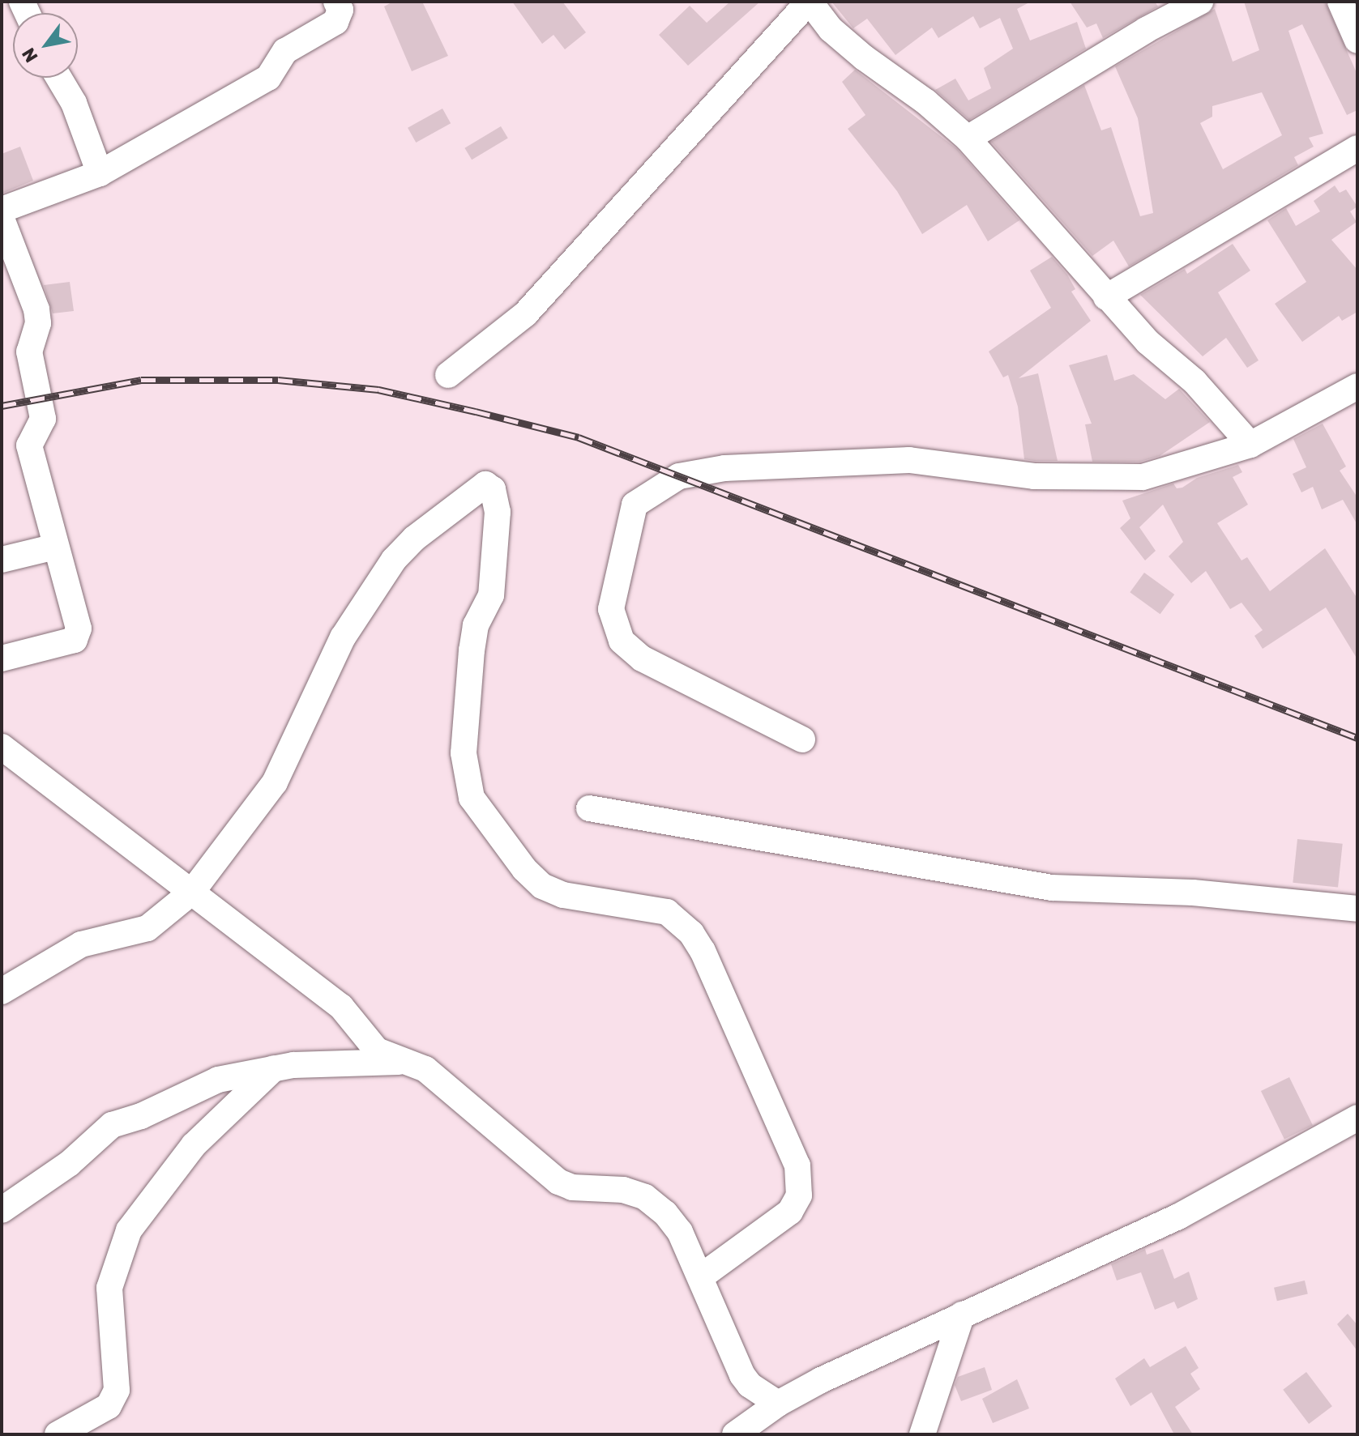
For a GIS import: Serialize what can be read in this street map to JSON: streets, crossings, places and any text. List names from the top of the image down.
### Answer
{
  "north": "bottom left"
}
